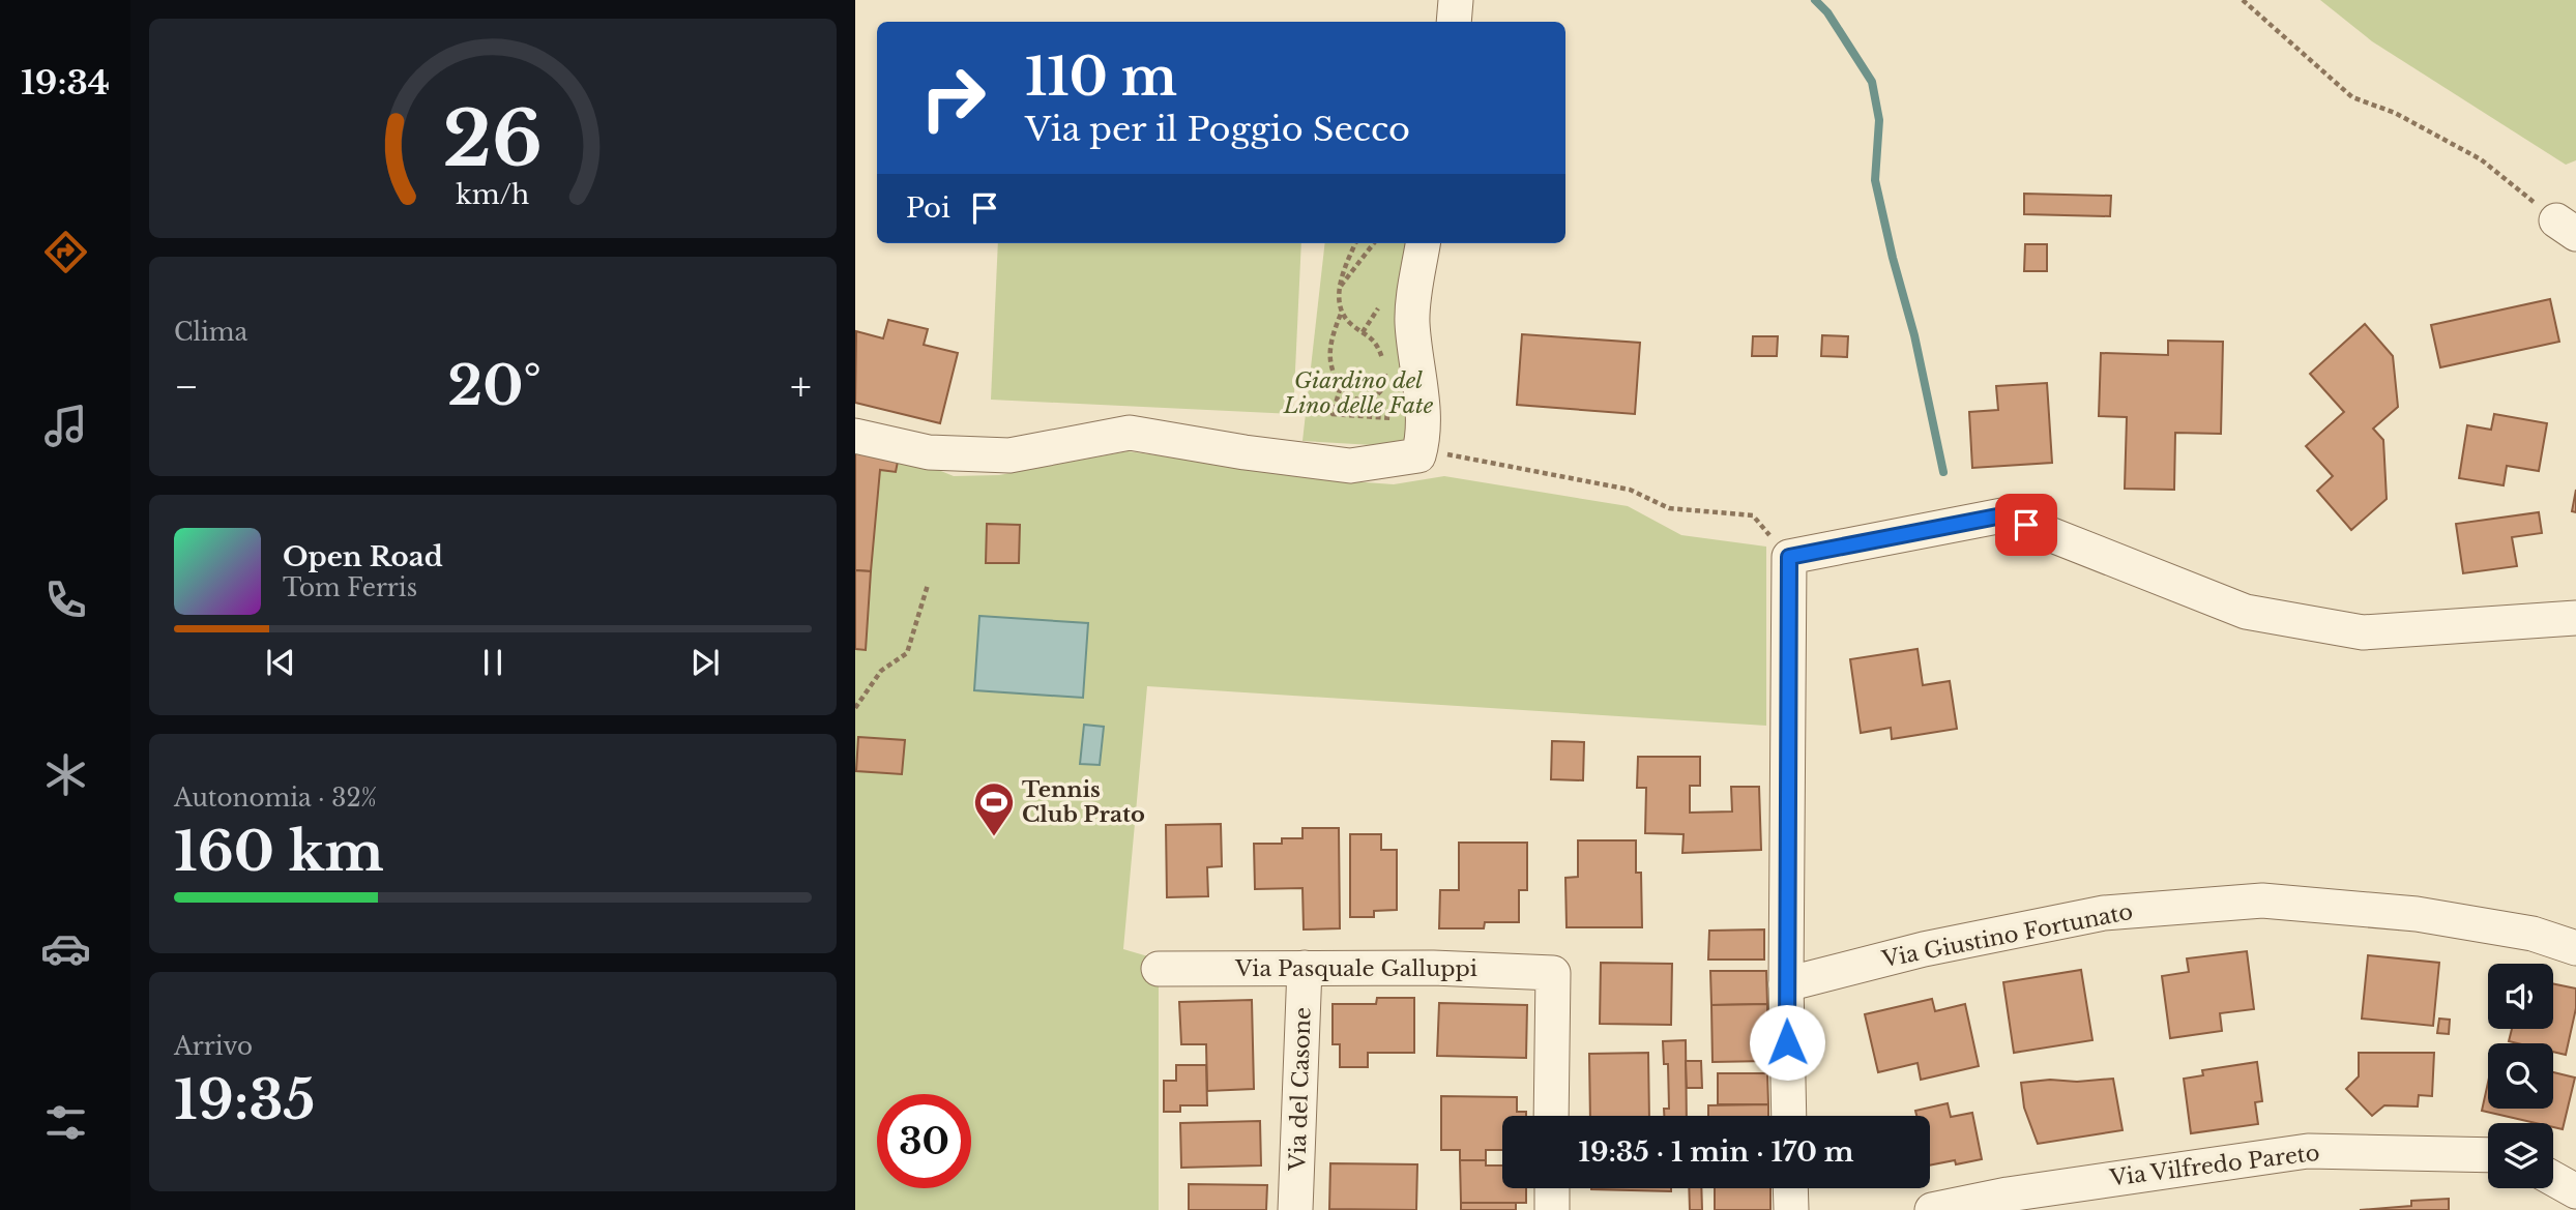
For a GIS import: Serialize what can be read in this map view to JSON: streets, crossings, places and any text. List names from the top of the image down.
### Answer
{
  "streets": {
    "street": [
      "Via Giustino Fortunato",
      "Via Pasquale Galluppi",
      "Via del Casone",
      "Via Vilfredo Pareto"
    ]
  },
  "crossings": [
    ["Via Pasquale Galluppi", "Via del Casone"]
  ],
  "parks": ["Giardino del Lino delle Fate"],
  "places": {
    "sports": ["Tennis Club Prato"]
  },
  "page": {
    "tabs": "19:34",
    "turn": ["110 m", "Via per il Poggio Secco"],
    "then": "Poi",
    "tile": [
      "Clima",
      ["Autonomia · 32%", "160 km"],
      ["Arrivo", "19:35"]
    ],
    "heat": ["−", "20°", "+"],
    "song": ["Open Road", "Tom Ferris"],
    "limit": "30",
    "trip": "19:35 · 1 min · 170 m",
    "gauge": ["26", "km/h"]
  }
}
